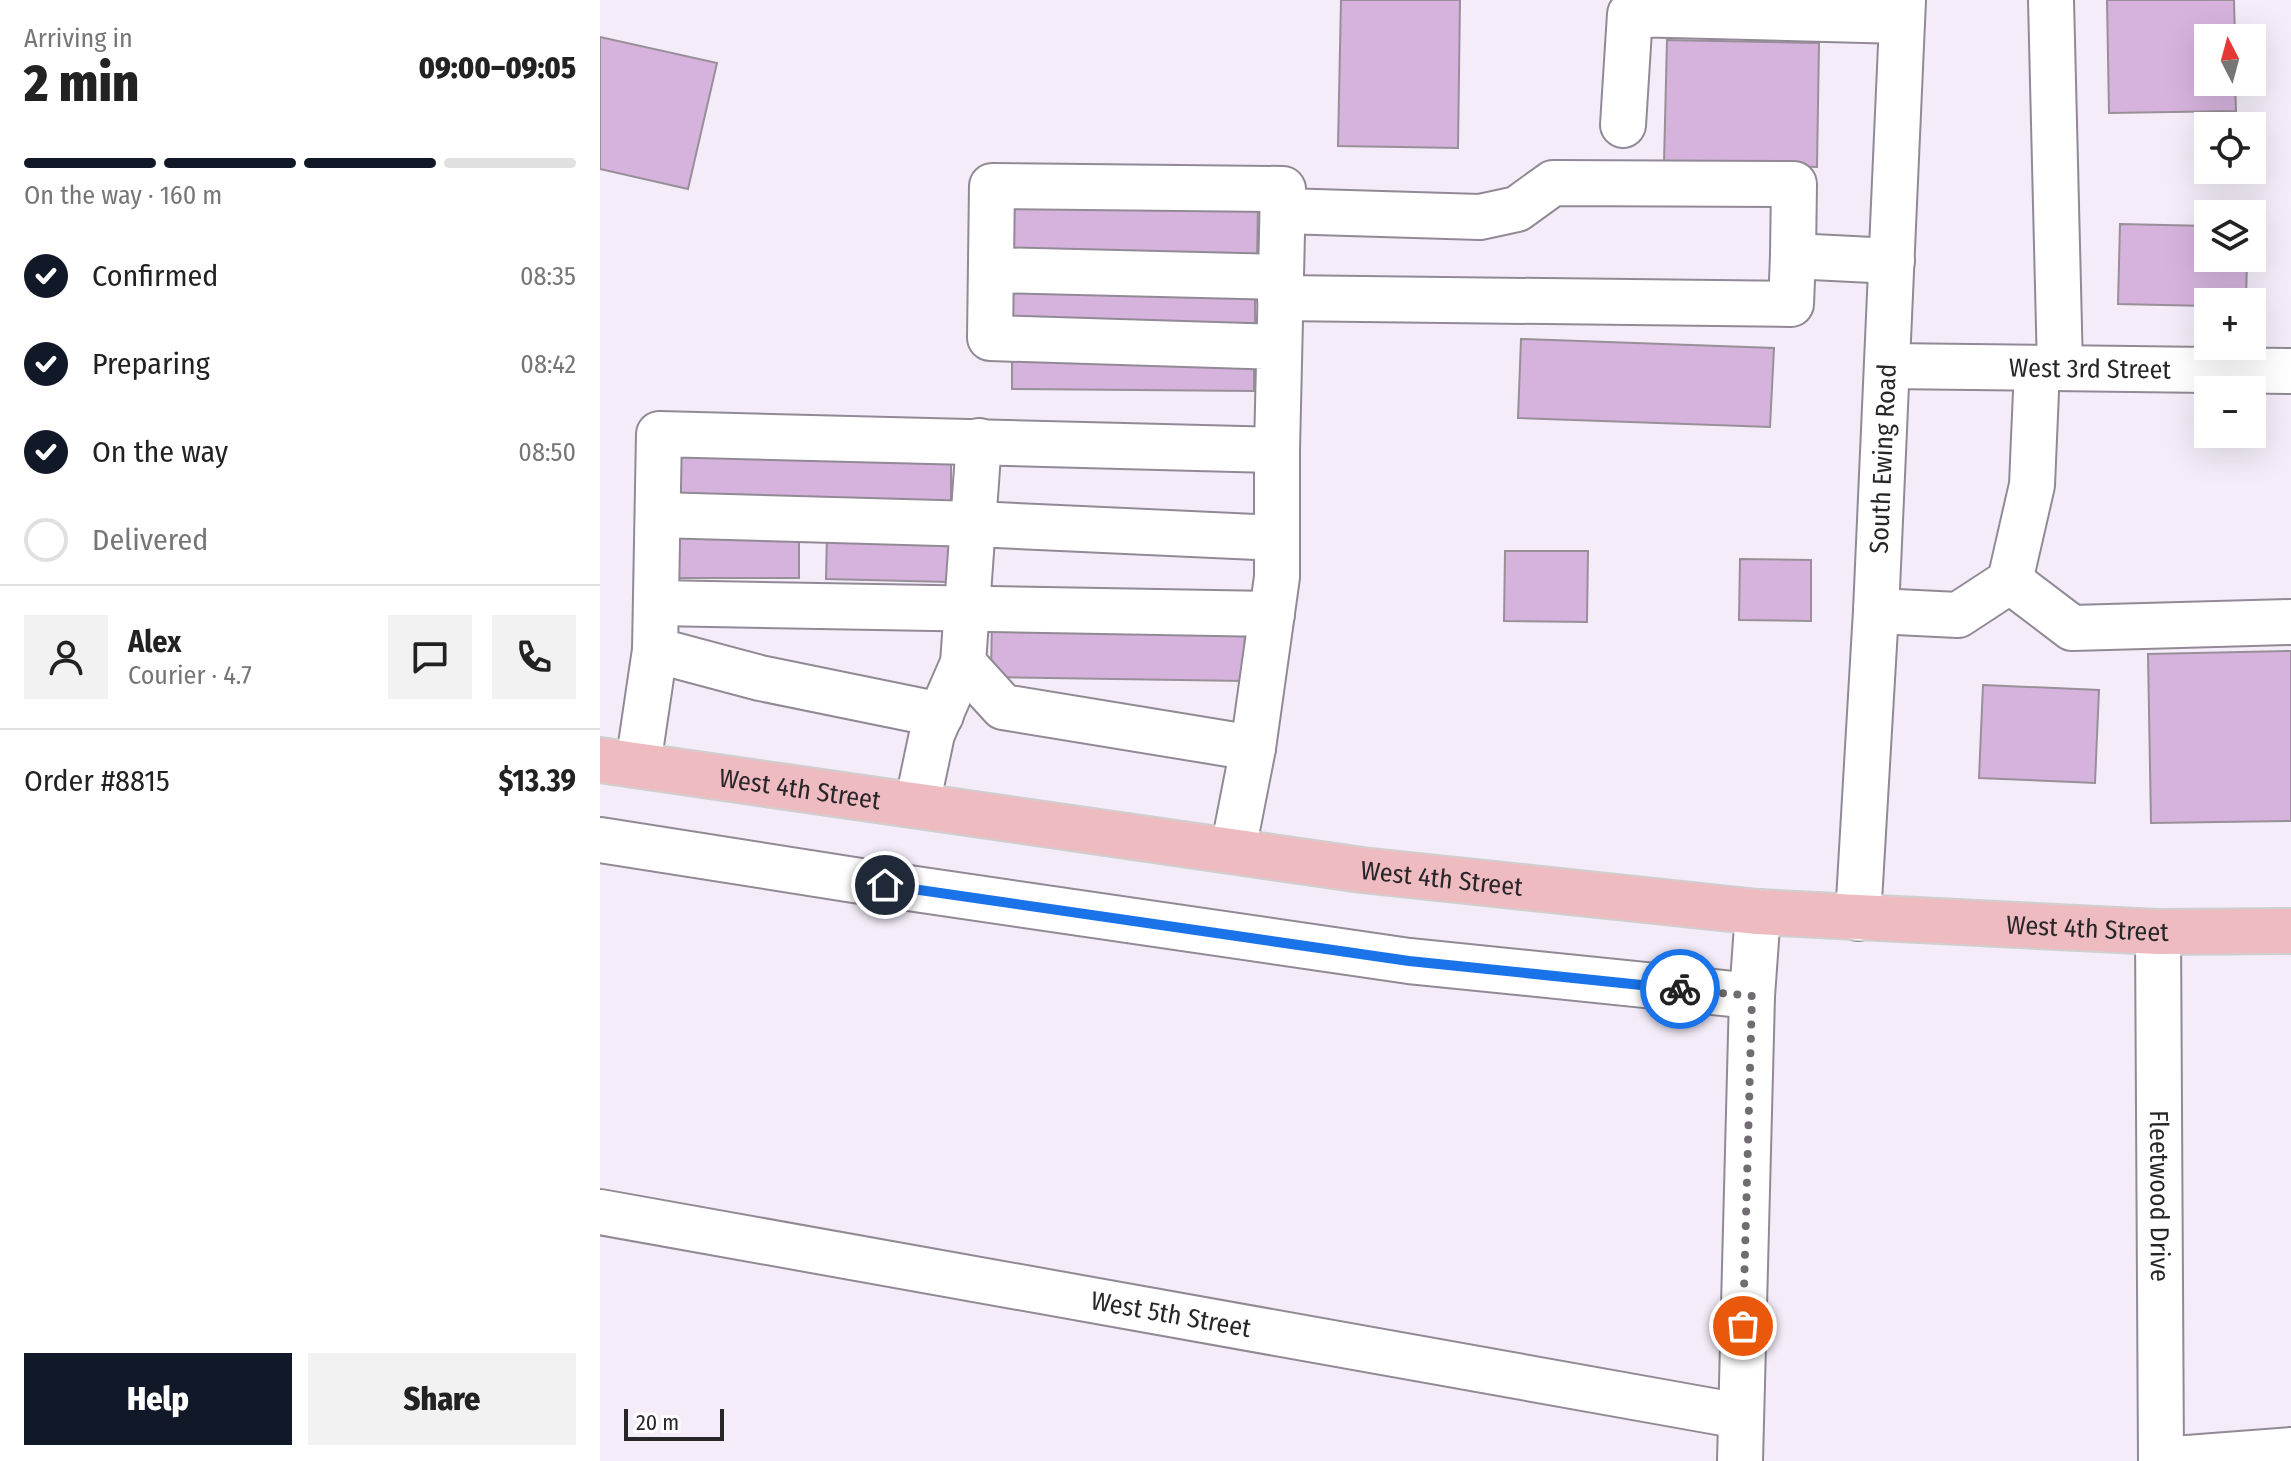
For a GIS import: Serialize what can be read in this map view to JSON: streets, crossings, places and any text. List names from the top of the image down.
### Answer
{
  "streets": {
    "main road": ["West 4th Street"],
    "street": [
      "West 3rd Street",
      "South Ewing Road",
      "Fleetwood Drive",
      "West 5th Street"
    ]
  },
  "crossings": [
    ["West 3rd Street", "South Ewing Road"],
    ["South Ewing Road", "West 4th Street"],
    ["West 4th Street", "Fleetwood Drive"]
  ],
  "scale_bar": "20 m",
  "north": "top",
  "page": {
    "heading": ["2 min", "Arriving in", "09:00–09:05"],
    "panel": [
      "Alex",
      "Courier · 4.7",
      "Order #8815",
      "$13.39"
    ],
    "map_buttons": ["+", "−"],
    "bar": "On the way · 160 m",
    "list": [
      ["Confirmed", "08:35"],
      ["Preparing", "08:42"],
      ["On the way", "08:50"],
      "Delivered"
    ],
    "buttons": ["Help", "Share"],
    "scale": "20 m"
  }
}
